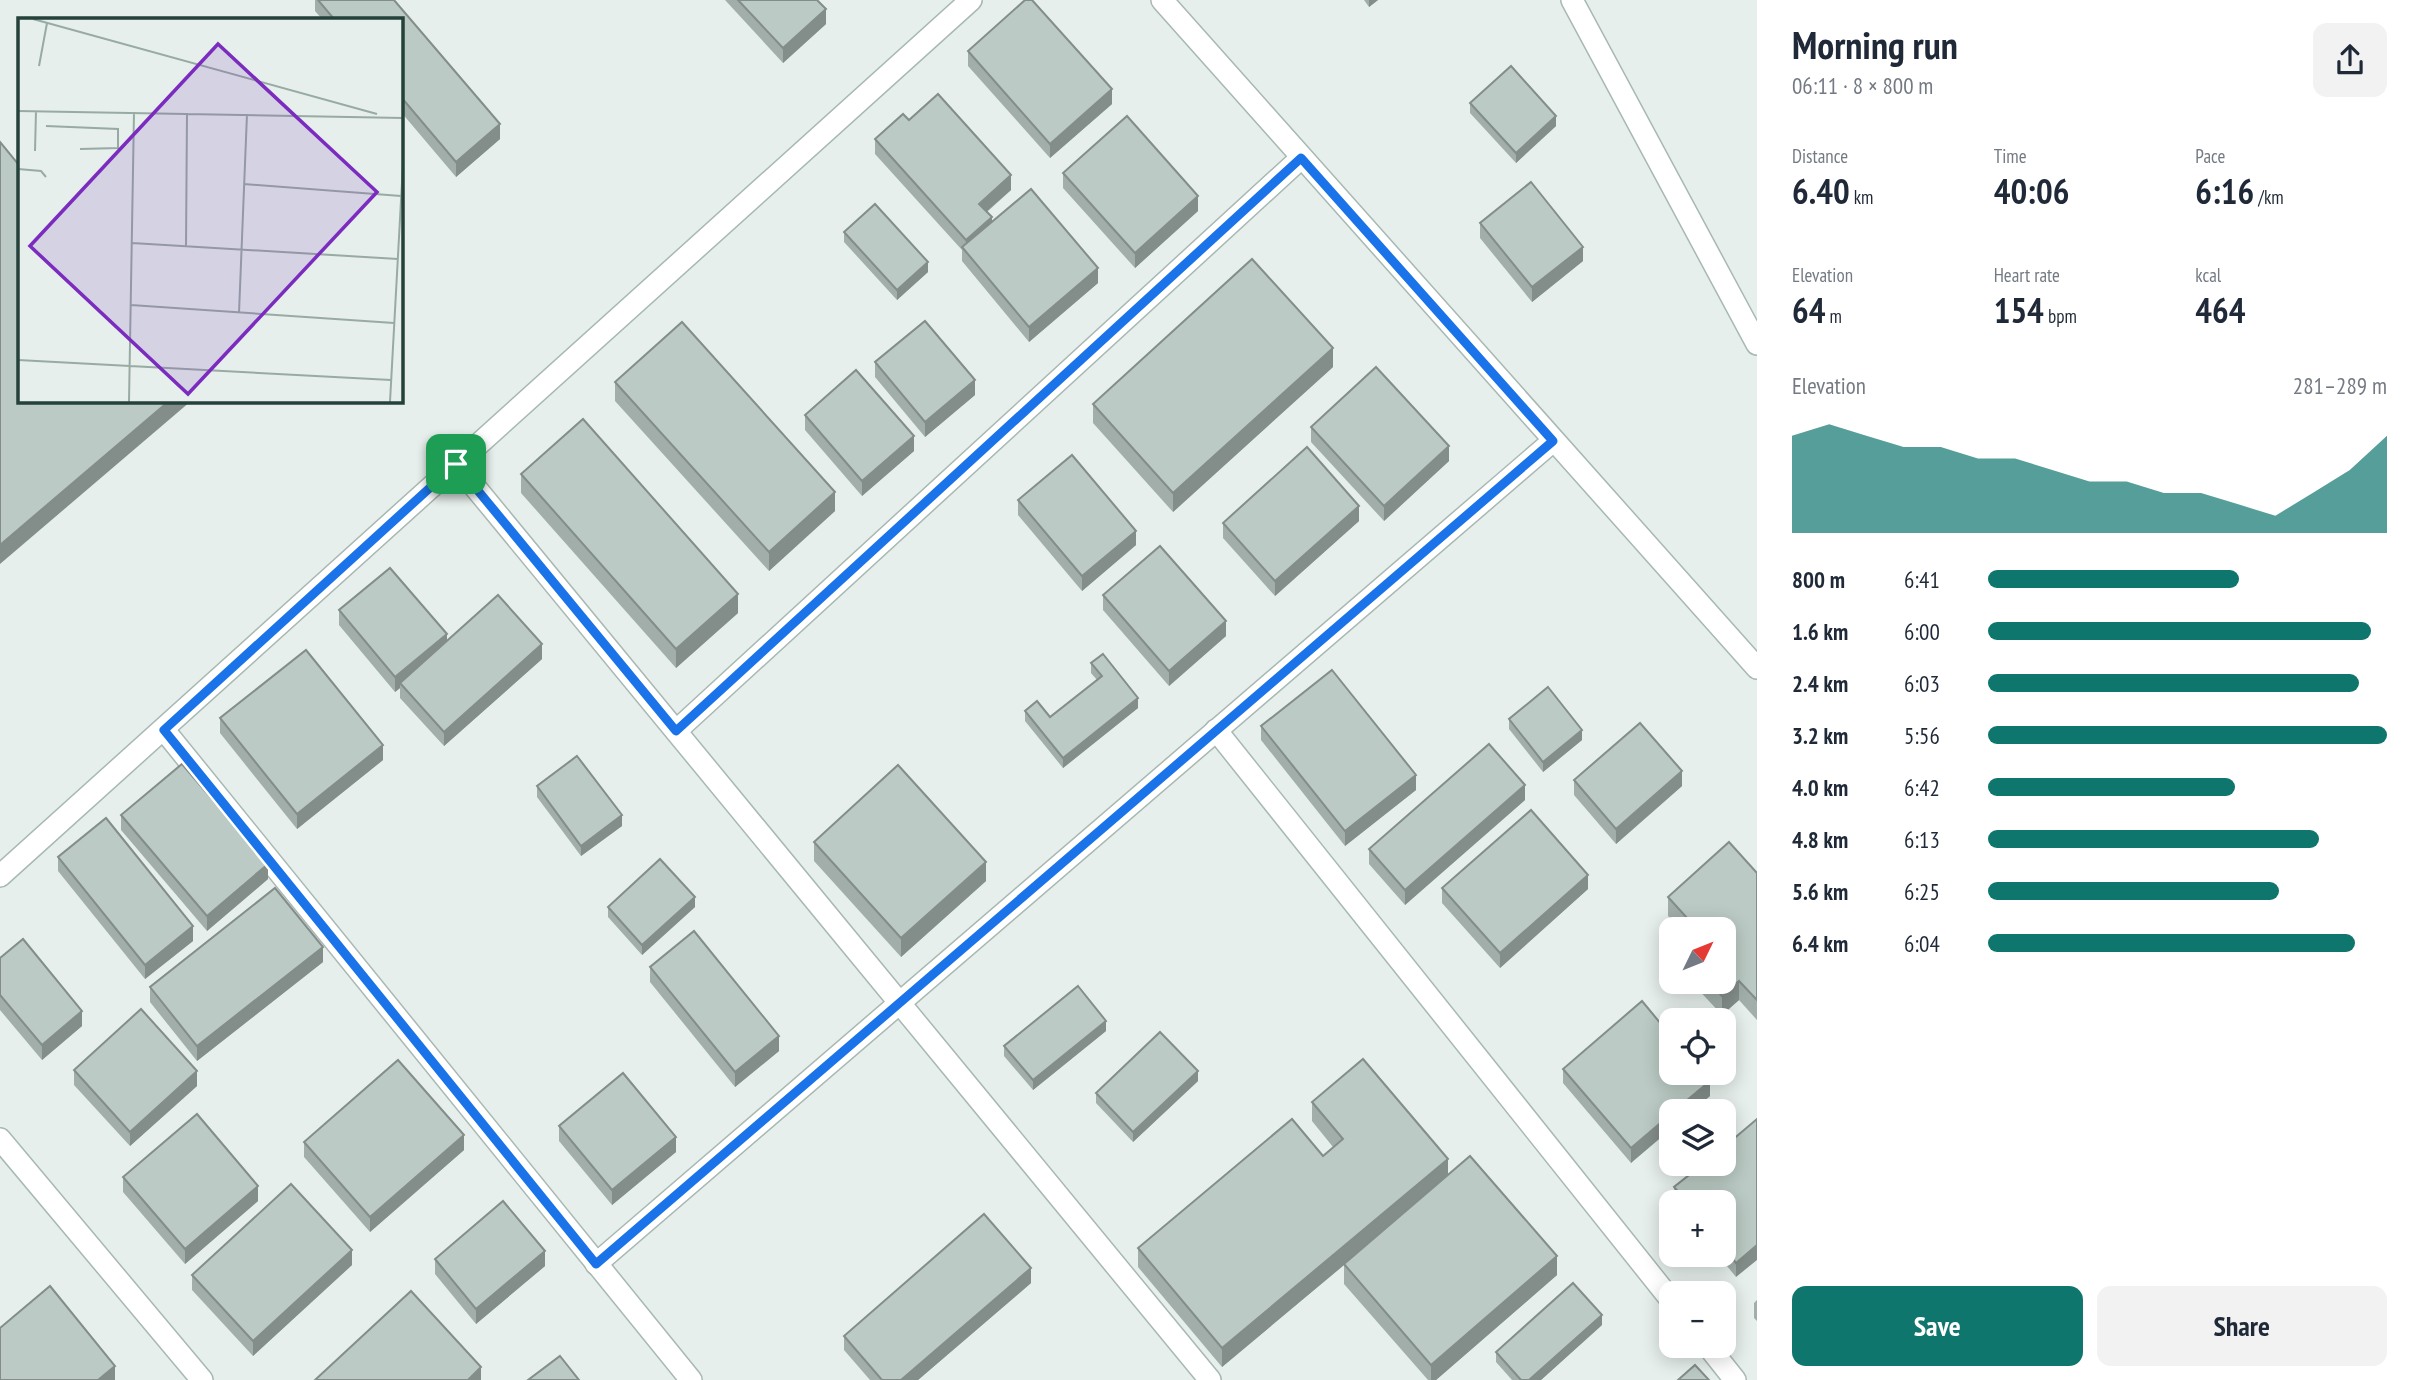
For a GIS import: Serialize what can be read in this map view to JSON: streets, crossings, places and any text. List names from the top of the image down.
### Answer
{
  "north": "top right",
  "page": {
    "heading": ["Morning run", "06:11 · 8 × 800 m"],
    "stats": [
      ["Distance", "6.40 km"],
      ["Time", "40:06"],
      ["Pace", "6:16 /km"],
      ["Elevation", "64 m"],
      ["Heart rate", "154 bpm"],
      ["kcal", "464"]
    ],
    "chart": ["Elevation", "281–289 m"],
    "list": [
      {
        "name": "800 m",
        "note": "6:41"
      },
      {
        "name": "1.6 km",
        "note": "6:00"
      },
      {
        "name": "2.4 km",
        "note": "6:03"
      },
      {
        "name": "3.2 km",
        "note": "5:56"
      },
      {
        "name": "4.0 km",
        "note": "6:42"
      },
      {
        "name": "4.8 km",
        "note": "6:13"
      },
      {
        "name": "5.6 km",
        "note": "6:25"
      },
      {
        "name": "6.4 km",
        "note": "6:04"
      }
    ],
    "map_buttons": ["+", "−"],
    "buttons": ["Save", "Share"]
  }
}
